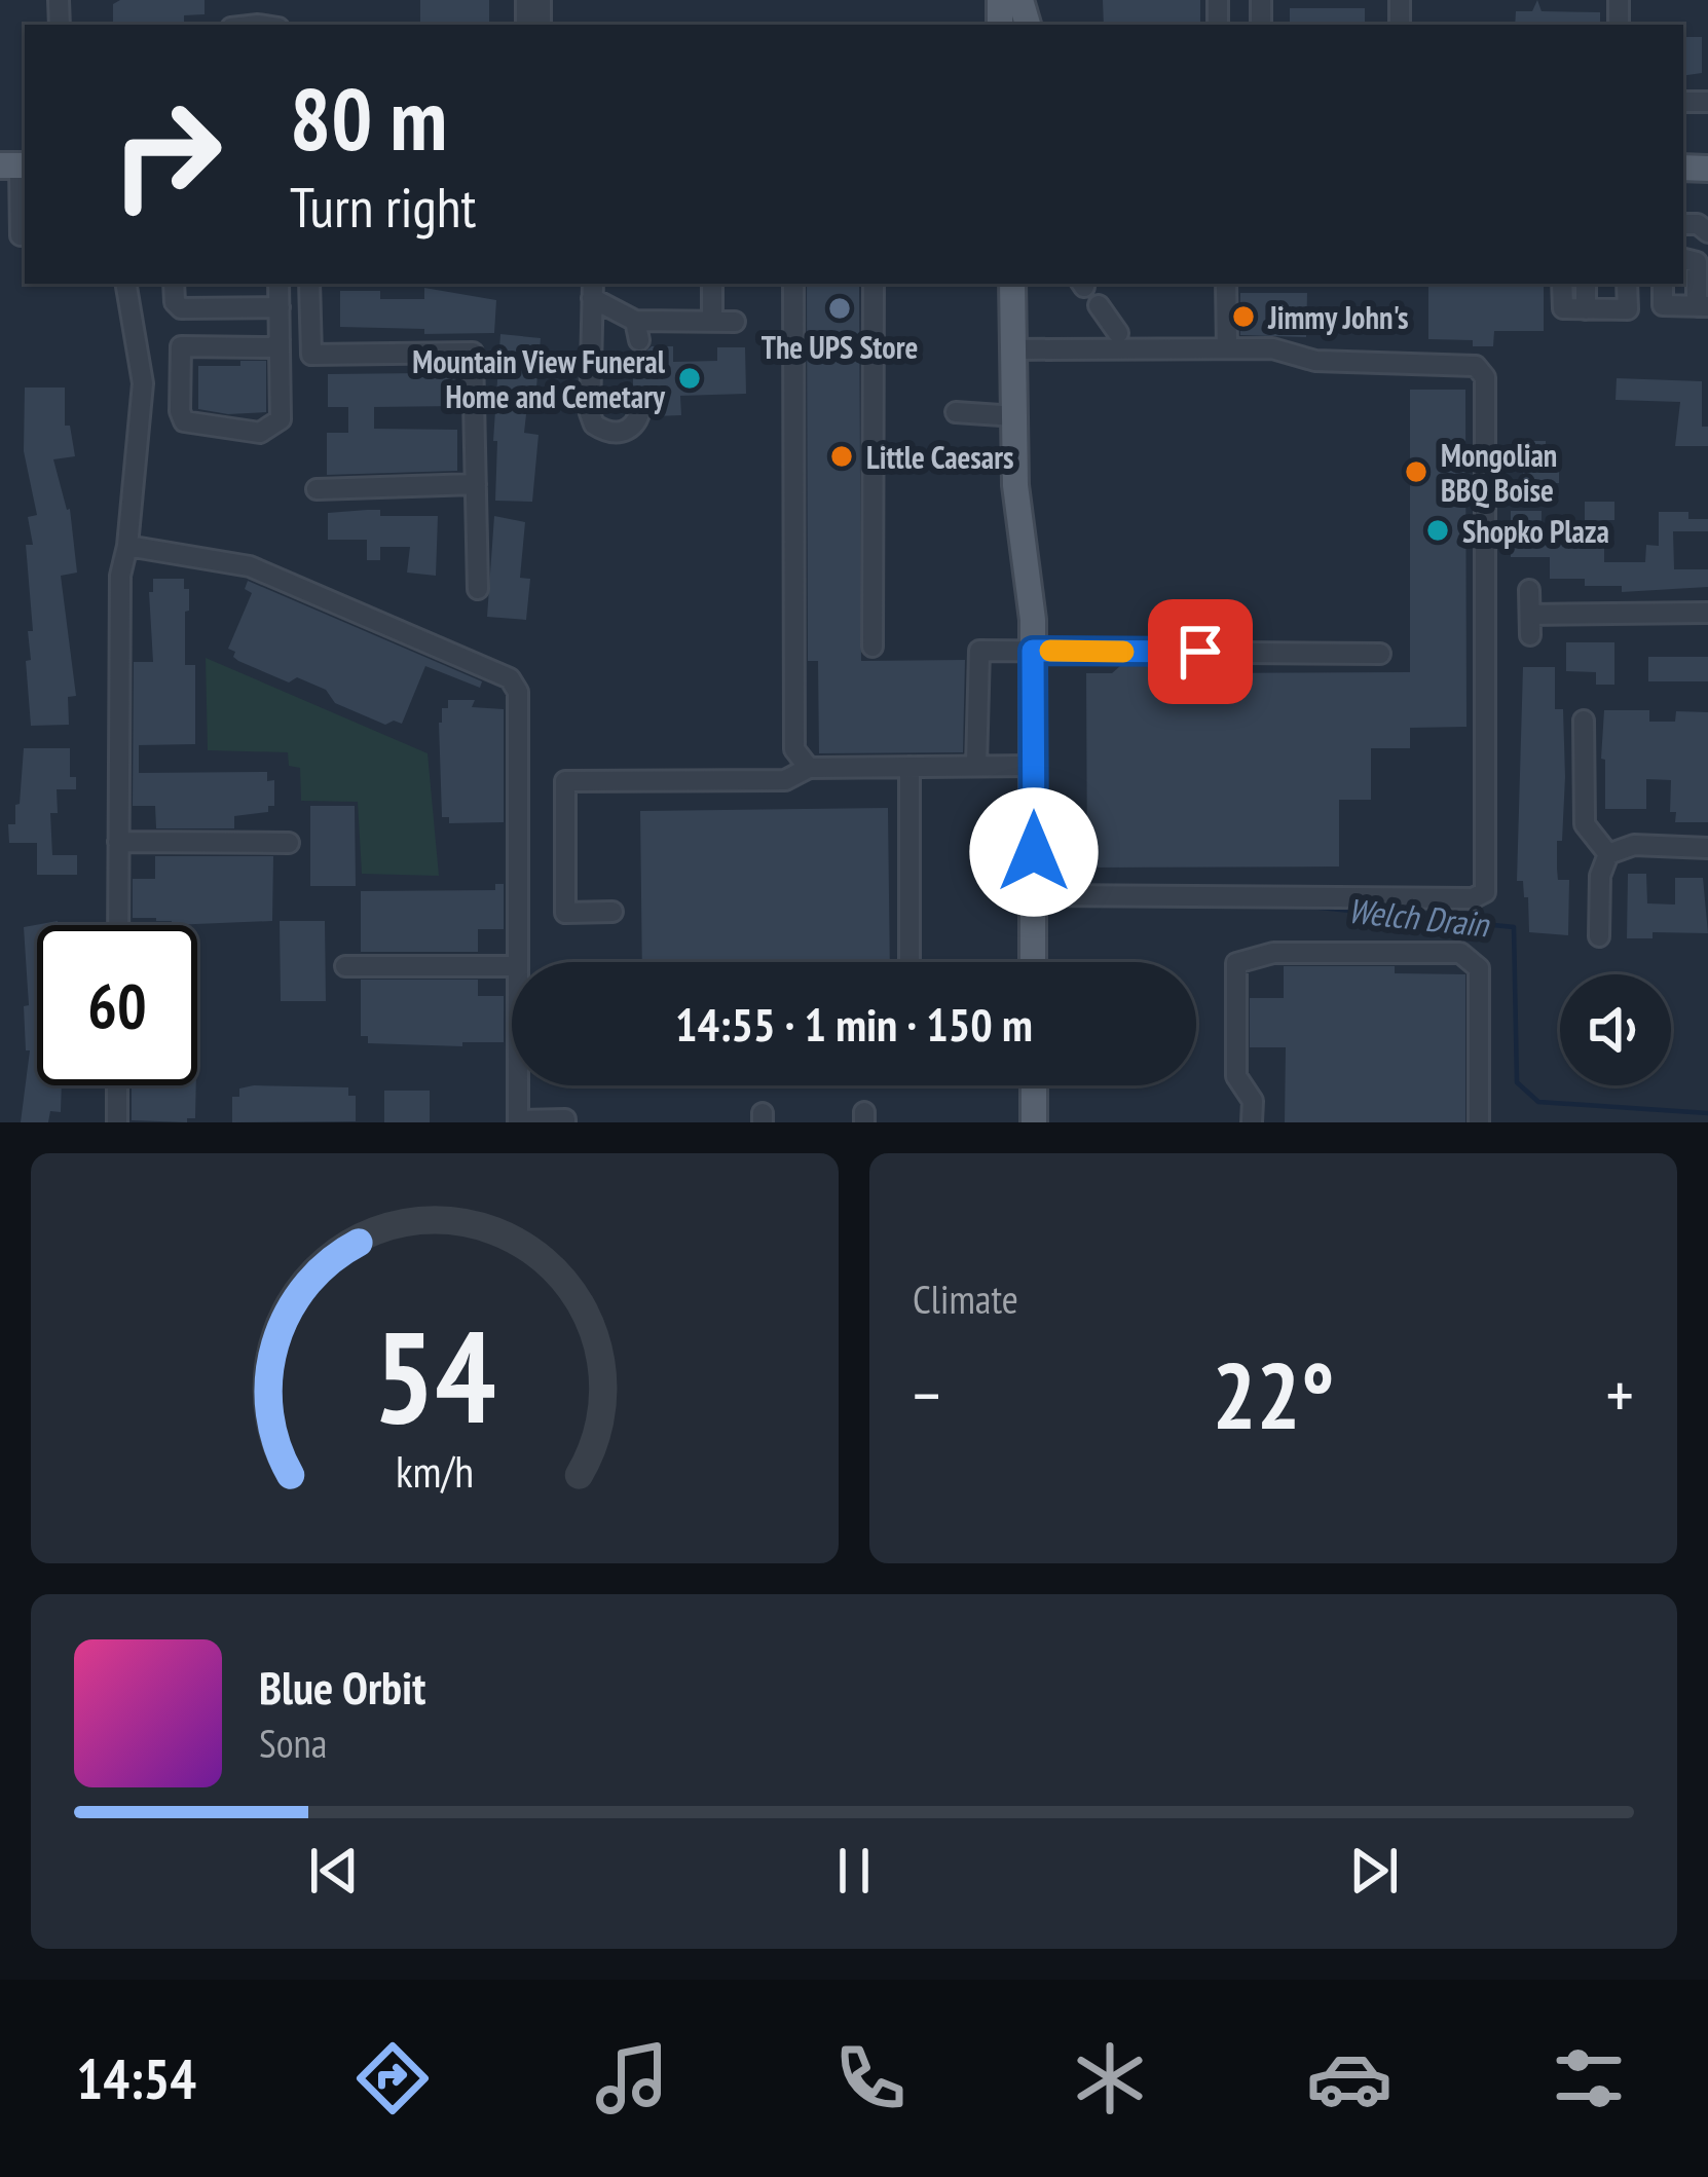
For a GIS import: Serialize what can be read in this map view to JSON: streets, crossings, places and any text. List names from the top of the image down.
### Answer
{
  "water": ["Welch Drain"],
  "places": [
    "The UPS Store",
    "Jimmy John's",
    "Mountain View Funeral Home and Cemetary",
    "Little Caesars",
    "Mongolian BBQ Boise",
    "Shopko Plaza"
  ],
  "page": {
    "turn": ["80 m", "Turn right"],
    "limit": "60",
    "trip": "14:55 · 1 min · 150 m",
    "tile": "Climate",
    "heat": ["−", "22°", "+"],
    "song": ["Blue Orbit", "Sona"],
    "tabs": "14:54",
    "gauge": ["54", "km/h"]
  }
}
